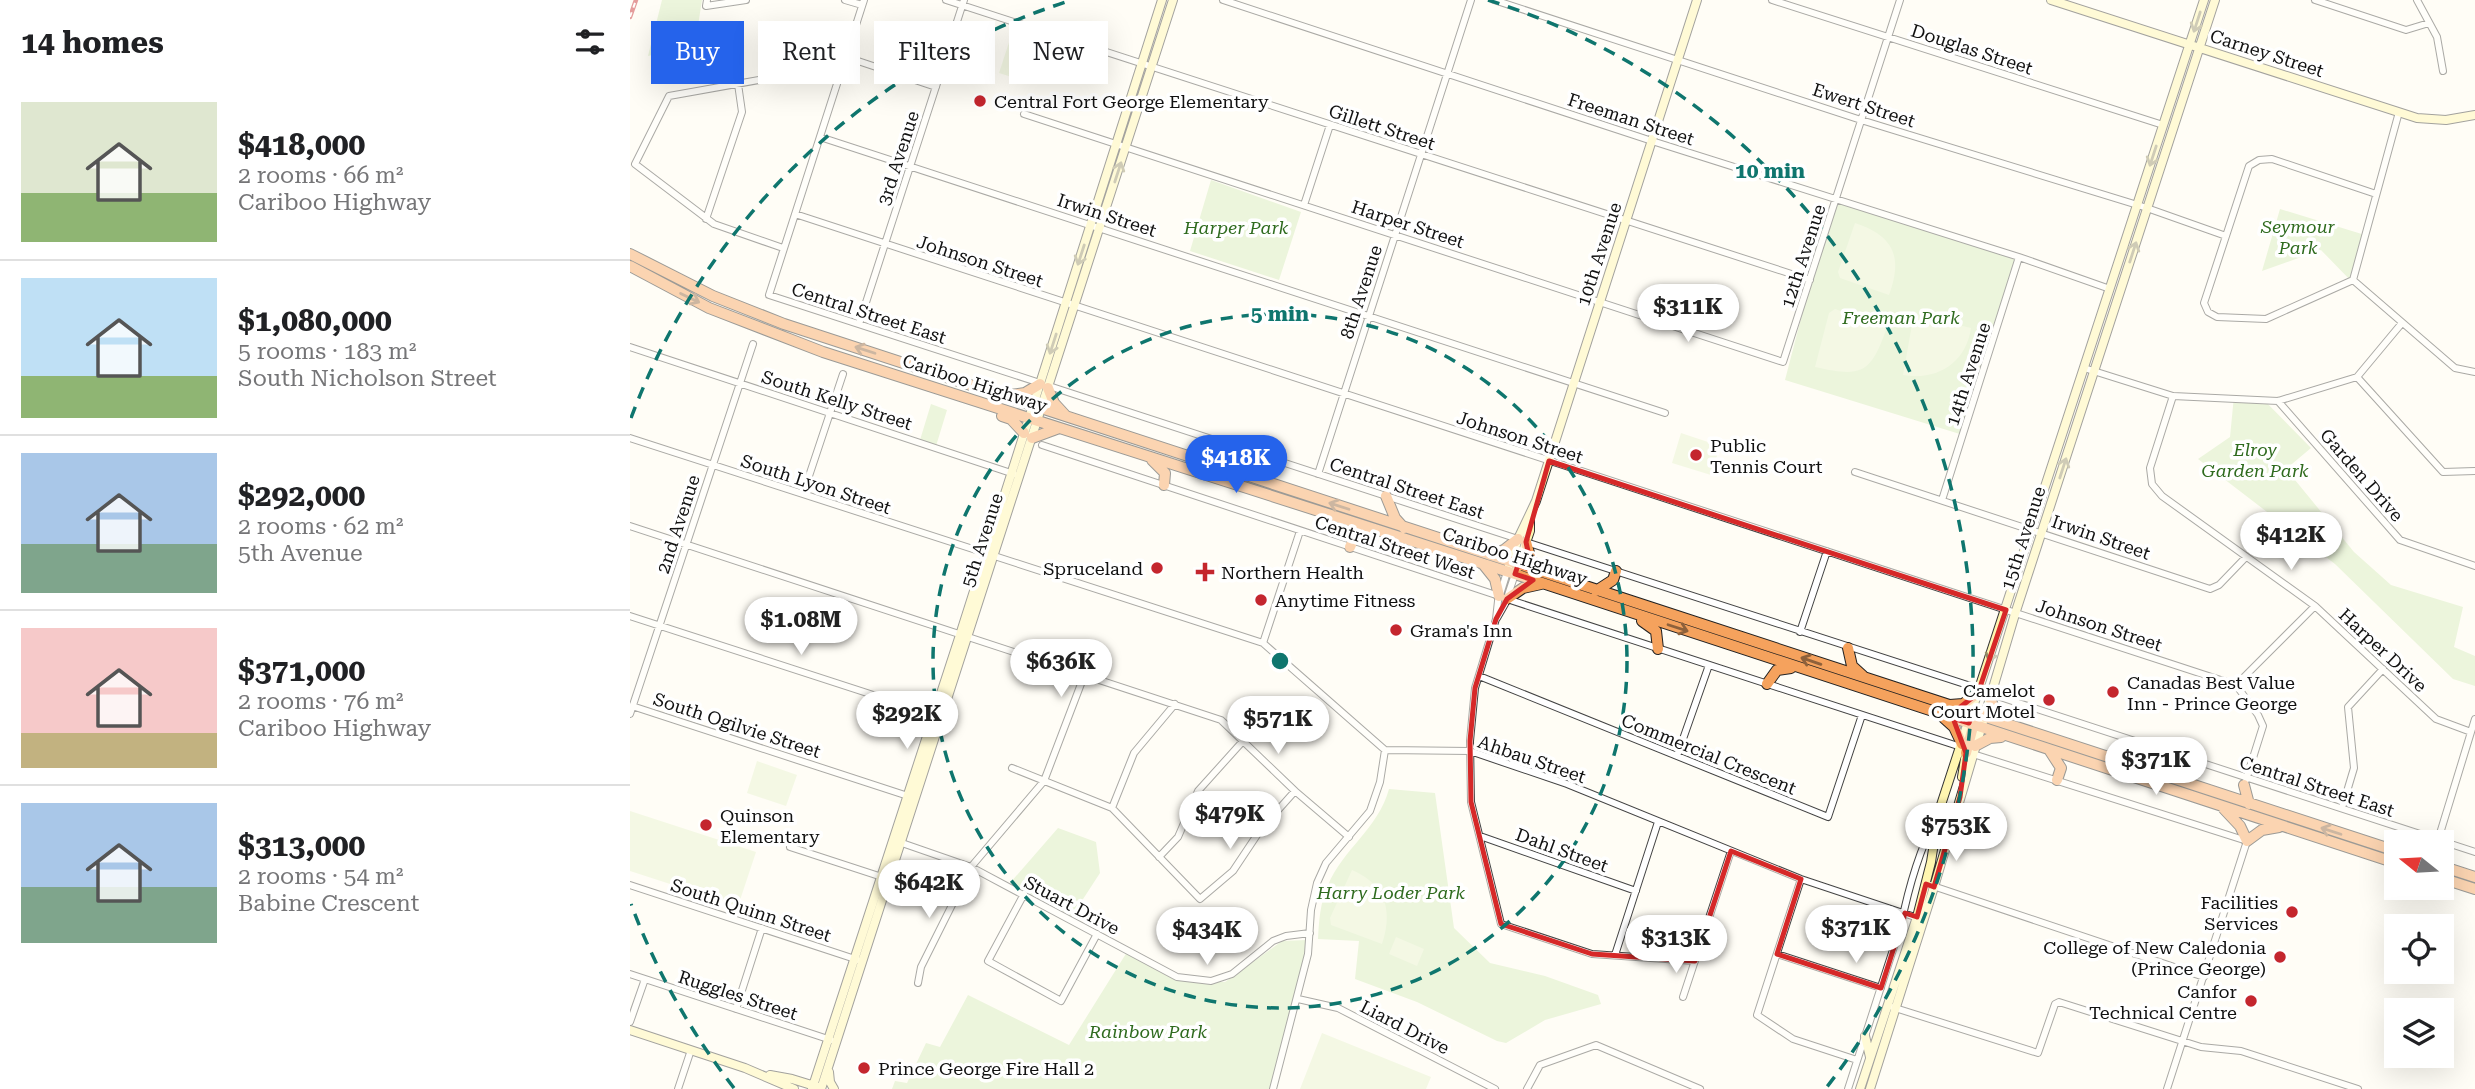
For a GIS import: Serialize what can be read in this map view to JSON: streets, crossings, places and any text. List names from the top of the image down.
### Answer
{
  "streets": {
    "highway": ["Cariboo Highway"],
    "main road": [
      "Carney Street",
      "10th Avenue",
      "15th Avenue",
      "5th Avenue"
    ],
    "street": [
      "Douglas Street",
      "Ewert Street",
      "Freeman Street",
      "Gillett Street",
      "3rd Avenue",
      "Irwin Street",
      "Harper Street",
      "12th Avenue",
      "Johnson Street",
      "8th Avenue",
      "Central Street East",
      "14th Avenue",
      "South Kelly Street",
      "Garden Drive",
      "South Lyon Street",
      "2nd Avenue",
      "Central Street West",
      "Harper Drive",
      "South Ogilvie Street",
      "Commercial Crescent",
      "Ahbau Street",
      "Dahl Street",
      "Stuart Drive",
      "South Quinn Street",
      "Ruggles Street",
      "Liard Drive"
    ]
  },
  "crossings": [
    ["Douglas Street", "12th Avenue"],
    ["Douglas Street", "15th Avenue"],
    ["Carney Street", "15th Avenue"],
    ["Ewert Street", "10th Avenue"],
    ["Ewert Street", "12th Avenue"],
    ["Ewert Street", "15th Avenue"],
    ["Freeman Street", "10th Avenue"],
    ["Freeman Street", "12th Avenue"],
    ["Freeman Street", "8th Avenue"],
    ["Freeman Street", "14th Avenue"],
    ["Freeman Street", "15th Avenue"],
    ["Gillett Street", "3rd Avenue"],
    ["Gillett Street", "10th Avenue"],
    ["Gillett Street", "12th Avenue"],
    ["Gillett Street", "8th Avenue"],
    ["Gillett Street", "5th Avenue"],
    ["3rd Avenue", "Irwin Street"],
    ["3rd Avenue", "Johnson Street"],
    ["3rd Avenue", "Central Street East"],
    ["Irwin Street", "10th Avenue"],
    ["Irwin Street", "8th Avenue"],
    ["Irwin Street", "14th Avenue"],
    ["Irwin Street", "15th Avenue"],
    ["Irwin Street", "5th Avenue"],
    ["Irwin Street", "Harper Drive"],
    ["Harper Street", "10th Avenue"],
    ["Harper Street", "12th Avenue"],
    ["Harper Street", "8th Avenue"],
    ["Harper Street", "5th Avenue"],
    ["10th Avenue", "Johnson Street"],
    ["10th Avenue", "Central Street East"],
    ["10th Avenue", "Cariboo Highway"],
    ["10th Avenue", "Central Street West"],
    ["10th Avenue", "Commercial Crescent"],
    ["10th Avenue", "Ahbau Street"],
    ["10th Avenue", "Dahl Street"],
    ["Johnson Street", "8th Avenue"],
    ["Johnson Street", "15th Avenue"],
    ["Johnson Street", "5th Avenue"],
    ["8th Avenue", "Central Street East"],
    ["Central Street East", "15th Avenue"],
    ["Central Street East", "5th Avenue"],
    ["Cariboo Highway", "15th Avenue"],
    ["Cariboo Highway", "5th Avenue"],
    ["South Kelly Street", "2nd Avenue"],
    ["South Kelly Street", "5th Avenue"],
    ["South Lyon Street", "2nd Avenue"],
    ["South Lyon Street", "5th Avenue"],
    ["2nd Avenue", "South Ogilvie Street"],
    ["5th Avenue", "South Ogilvie Street"],
    ["5th Avenue", "Stuart Drive"],
    ["5th Avenue", "South Quinn Street"],
    ["5th Avenue", "Ruggles Street"],
    ["Central Street West", "Commercial Crescent"]
  ],
  "parks": [
    "Seymour Park",
    "Harper Park",
    "Freeman Park",
    "Elroy Garden Park",
    "Harry Loder Park",
    "Rainbow Park"
  ],
  "places": {
    "other": [
      "Central Fort George Elementary",
      "Public Tennis Court",
      "Spruceland",
      "Anytime Fitness",
      "Grama's Inn",
      "Canadas Best Value Inn - Prince George",
      "Camelot Court Motel",
      "Quinson Elementary",
      "Facilities Services",
      "College of New Caledonia (Prince George)",
      "Canfor Technical Centre",
      "Prince George Fire Hall 2"
    ],
    "health": ["Northern Health"]
  },
  "north": "left",
  "page": {
    "heading": "14 homes",
    "chip": [
      "Buy",
      "Rent",
      "Filters",
      "New"
    ],
    "list": [
      {
        "name": "$418,000",
        "note": "2 rooms · 66 m² · Cariboo Highway"
      },
      {
        "name": "$1,080,000",
        "note": "5 rooms · 183 m² · South Nicholson Street"
      },
      {
        "name": "$292,000",
        "note": "2 rooms · 62 m² · 5th Avenue"
      },
      {
        "name": "$371,000",
        "note": "2 rooms · 76 m² · Cariboo Highway"
      },
      {
        "name": "$313,000",
        "note": "2 rooms · 54 m² · Babine Crescent"
      }
    ],
    "price": [
      "$311K",
      "$418K",
      "$412K",
      "$1.08M",
      "$636K",
      "$292K",
      "$571K",
      "$371K",
      "$479K",
      "$753K",
      "$642K",
      "$371K",
      "$434K",
      "$313K"
    ]
  },
  "rings": ["10 min", "5 min"]
}
